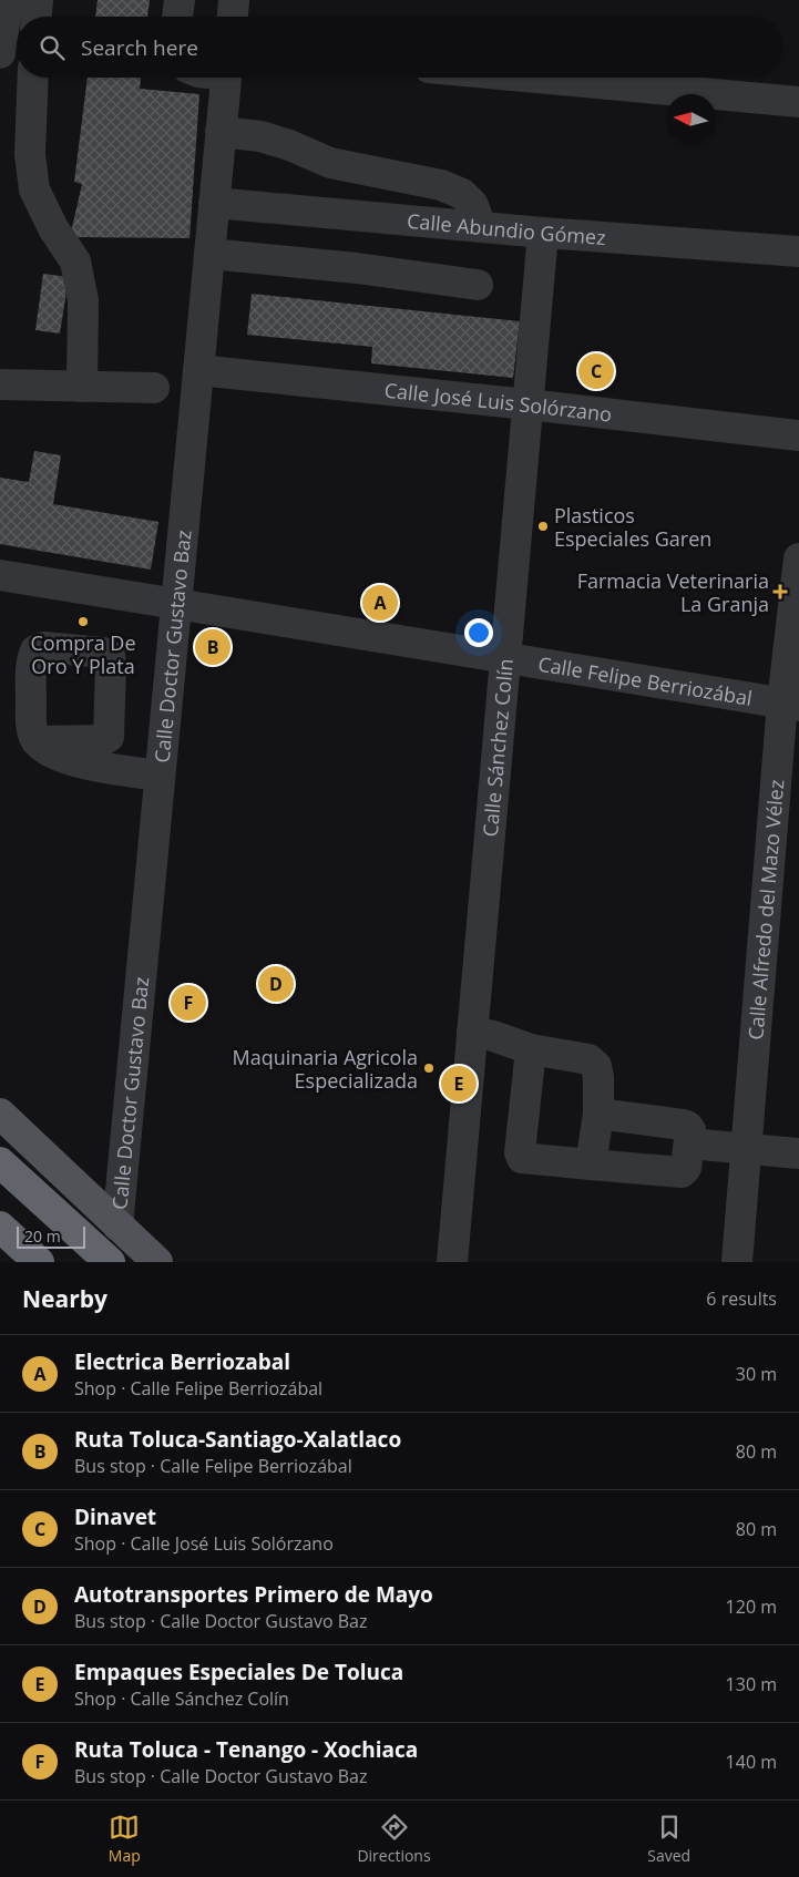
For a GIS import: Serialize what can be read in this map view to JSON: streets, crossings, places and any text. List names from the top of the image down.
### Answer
{
  "streets": {
    "street": [
      "Calle Abundio Gómez",
      "Calle José Luis Solórzano",
      "Calle Doctor Gustavo Baz",
      "Calle Felipe Berriozábal",
      "Calle Sánchez Colín",
      "Calle Alfredo del Mazo Vélez"
    ]
  },
  "crossings": [
    ["Calle Abundio Gómez", "Calle Doctor Gustavo Baz"],
    ["Calle Abundio Gómez", "Calle Sánchez Colín"],
    ["Calle José Luis Solórzano", "Calle Doctor Gustavo Baz"],
    ["Calle José Luis Solórzano", "Calle Sánchez Colín"],
    ["Calle Doctor Gustavo Baz", "Calle Felipe Berriozábal"],
    ["Calle Felipe Berriozábal", "Calle Sánchez Colín"],
    ["Calle Felipe Berriozábal", "Calle Alfredo del Mazo Vélez"]
  ],
  "places": {
    "other": ["Plasticos Especiales Garen", "Compra De Oro Y Plata", "Maquinaria Agricola Especializada"],
    "health": ["Farmacia Veterinaria La Granja"]
  },
  "scale_bar": "20 m",
  "north": "left",
  "page": {
    "search": "Search here",
    "pins": [
      "C",
      "A",
      "B",
      "D",
      "F",
      "E"
    ],
    "scale": "20 m",
    "heading": ["Nearby", "6 results"],
    "list": [
      {
        "mark": "A",
        "name": "Electrica Berriozabal",
        "note": "Shop · Calle Felipe Berriozábal",
        "value": "30 m"
      },
      {
        "mark": "B",
        "name": "Ruta Toluca-Santiago-Xalatlaco",
        "note": "Bus stop · Calle Felipe Berriozábal",
        "value": "80 m"
      },
      {
        "mark": "C",
        "name": "Dinavet",
        "note": "Shop · Calle José Luis Solórzano",
        "value": "80 m"
      },
      {
        "mark": "D",
        "name": "Autotransportes Primero de Mayo",
        "note": "Bus stop · Calle Doctor Gustavo Baz",
        "value": "120 m"
      },
      {
        "mark": "E",
        "name": "Empaques Especiales De Toluca",
        "note": "Shop · Calle Sánchez Colín",
        "value": "130 m"
      },
      {
        "mark": "F",
        "name": "Ruta Toluca - Tenango - Xochiaca",
        "note": "Bus stop · Calle Doctor Gustavo Baz",
        "value": "140 m"
      }
    ],
    "nav": ["Map", "Directions", "Saved"]
  }
}
